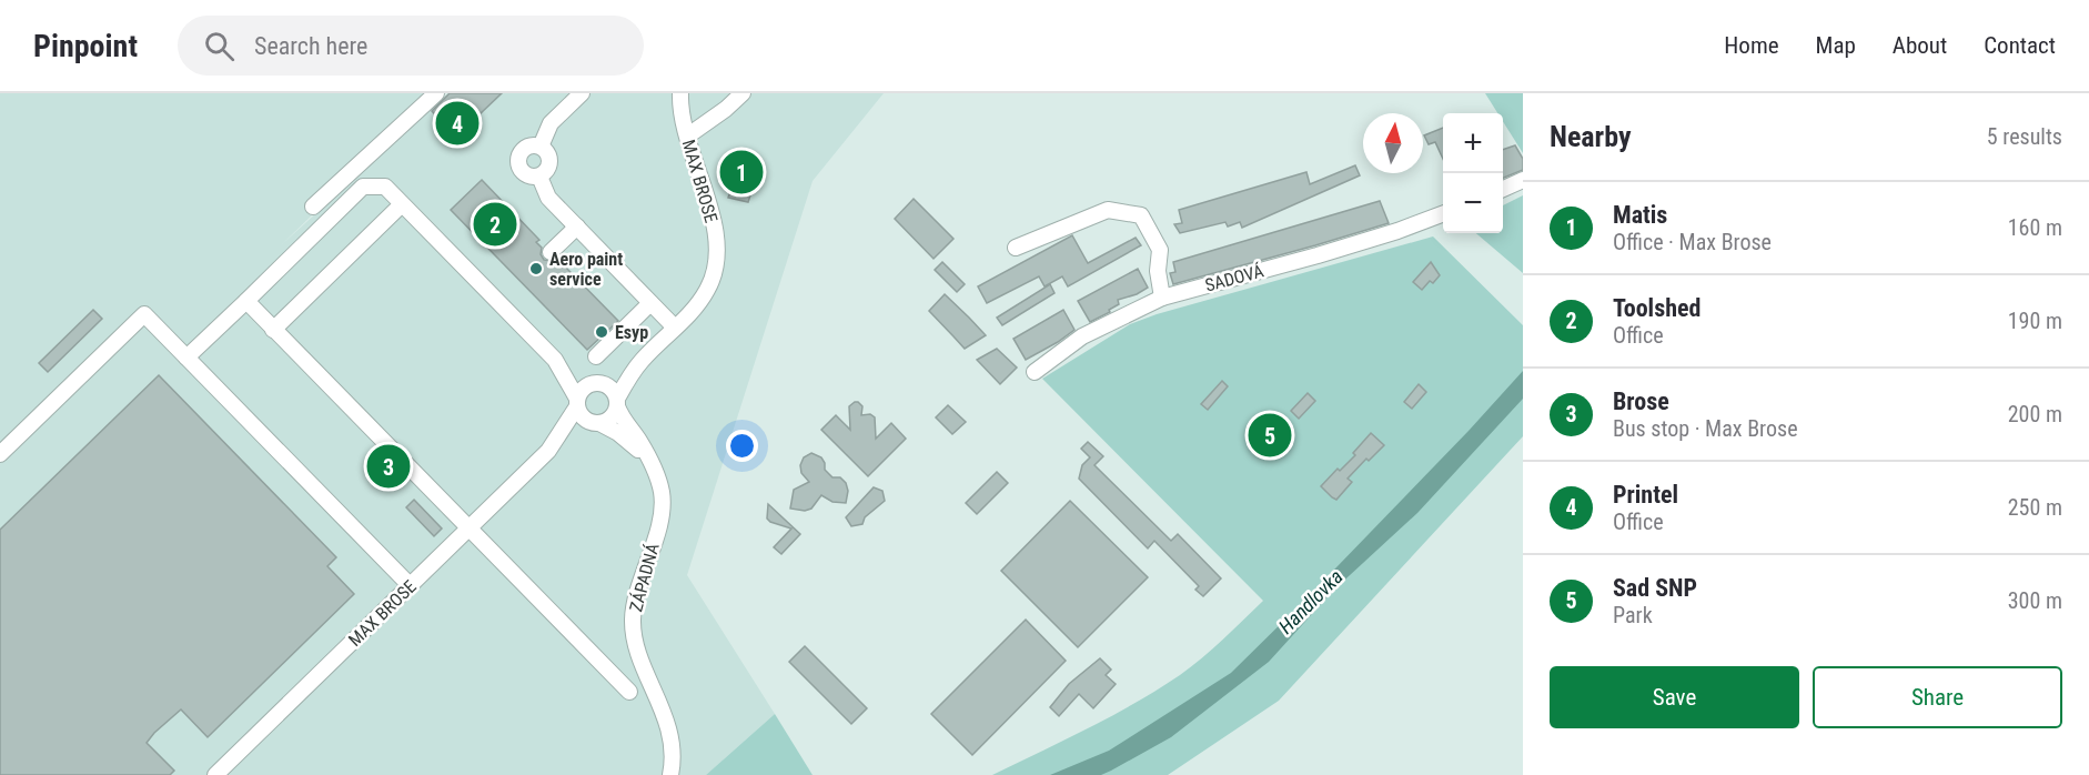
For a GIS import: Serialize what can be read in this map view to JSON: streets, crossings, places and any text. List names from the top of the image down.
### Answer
{
  "streets": {
    "street": ["MAX BROSE", "SADOVÁ", "ZÁPADNÁ"]
  },
  "crossings": [
    ["MAX BROSE", "ZÁPADNÁ"]
  ],
  "water": ["Handlovka"],
  "places": ["Aero paint service", "Esyp"],
  "north": "top",
  "page": {
    "header": "Pinpoint",
    "search": "Search here",
    "nav": [
      "Home",
      "Map",
      "About",
      "Contact"
    ],
    "heading": ["Nearby", "5 results"],
    "pins": [
      "4",
      "1",
      "2",
      "5",
      "3"
    ],
    "map_buttons": ["+", "−"],
    "list": [
      {
        "mark": "1",
        "name": "Matis",
        "note": "Office · Max Brose",
        "value": "160 m"
      },
      {
        "mark": "2",
        "name": "Toolshed",
        "note": "Office",
        "value": "190 m"
      },
      {
        "mark": "3",
        "name": "Brose",
        "note": "Bus stop · Max Brose",
        "value": "200 m"
      },
      {
        "mark": "4",
        "name": "Printel",
        "note": "Office",
        "value": "250 m"
      },
      {
        "mark": "5",
        "name": "Sad SNP",
        "note": "Park",
        "value": "300 m"
      }
    ],
    "buttons": ["Save", "Share"]
  }
}
